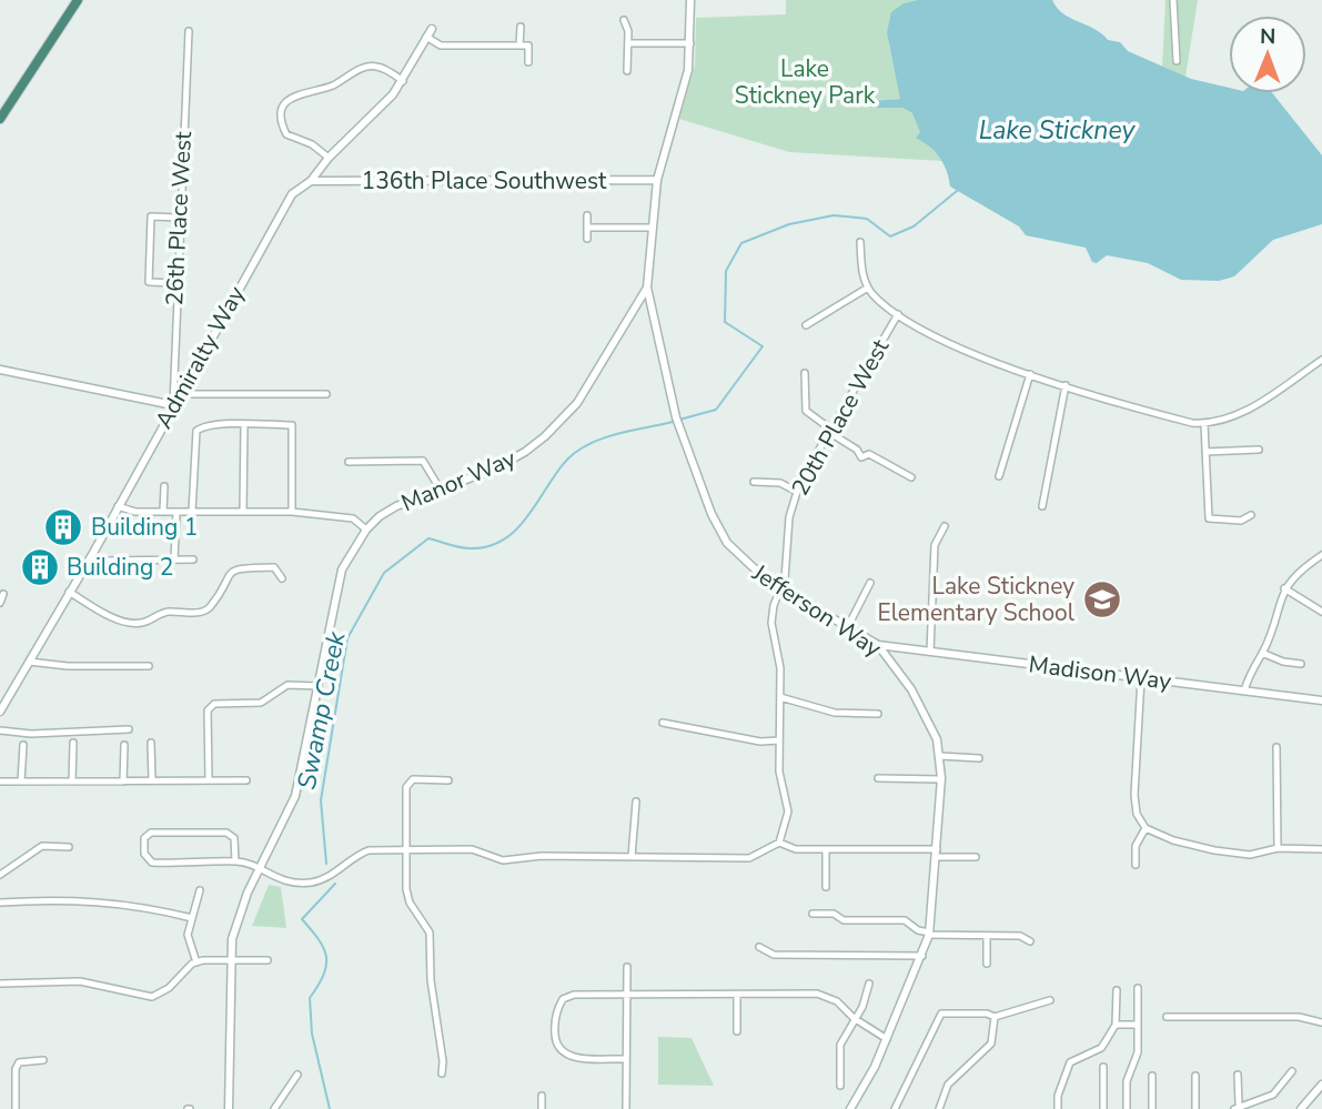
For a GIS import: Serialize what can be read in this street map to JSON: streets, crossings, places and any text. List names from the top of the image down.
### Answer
{
  "streets": {
    "street": [
      "136th Place Southwest",
      "26th Place West",
      "Admiralty Way",
      "20th Place West",
      "Manor Way",
      "Jefferson Way",
      "Madison Way"
    ]
  },
  "crossings": [
    ["136th Place Southwest", "Admiralty Way"],
    ["136th Place Southwest", "Manor Way"],
    ["26th Place West", "Admiralty Way"],
    ["20th Place West", "Jefferson Way"],
    ["Manor Way", "Jefferson Way"],
    ["Jefferson Way", "Madison Way"]
  ],
  "water": ["Lake Stickney", "Swamp Creek"],
  "parks": ["Lake Stickney Park"],
  "places": {
    "building": ["Building 1", "Building 2"],
    "school or university": ["Lake Stickney Elementary School"]
  },
  "north": "top"
}
